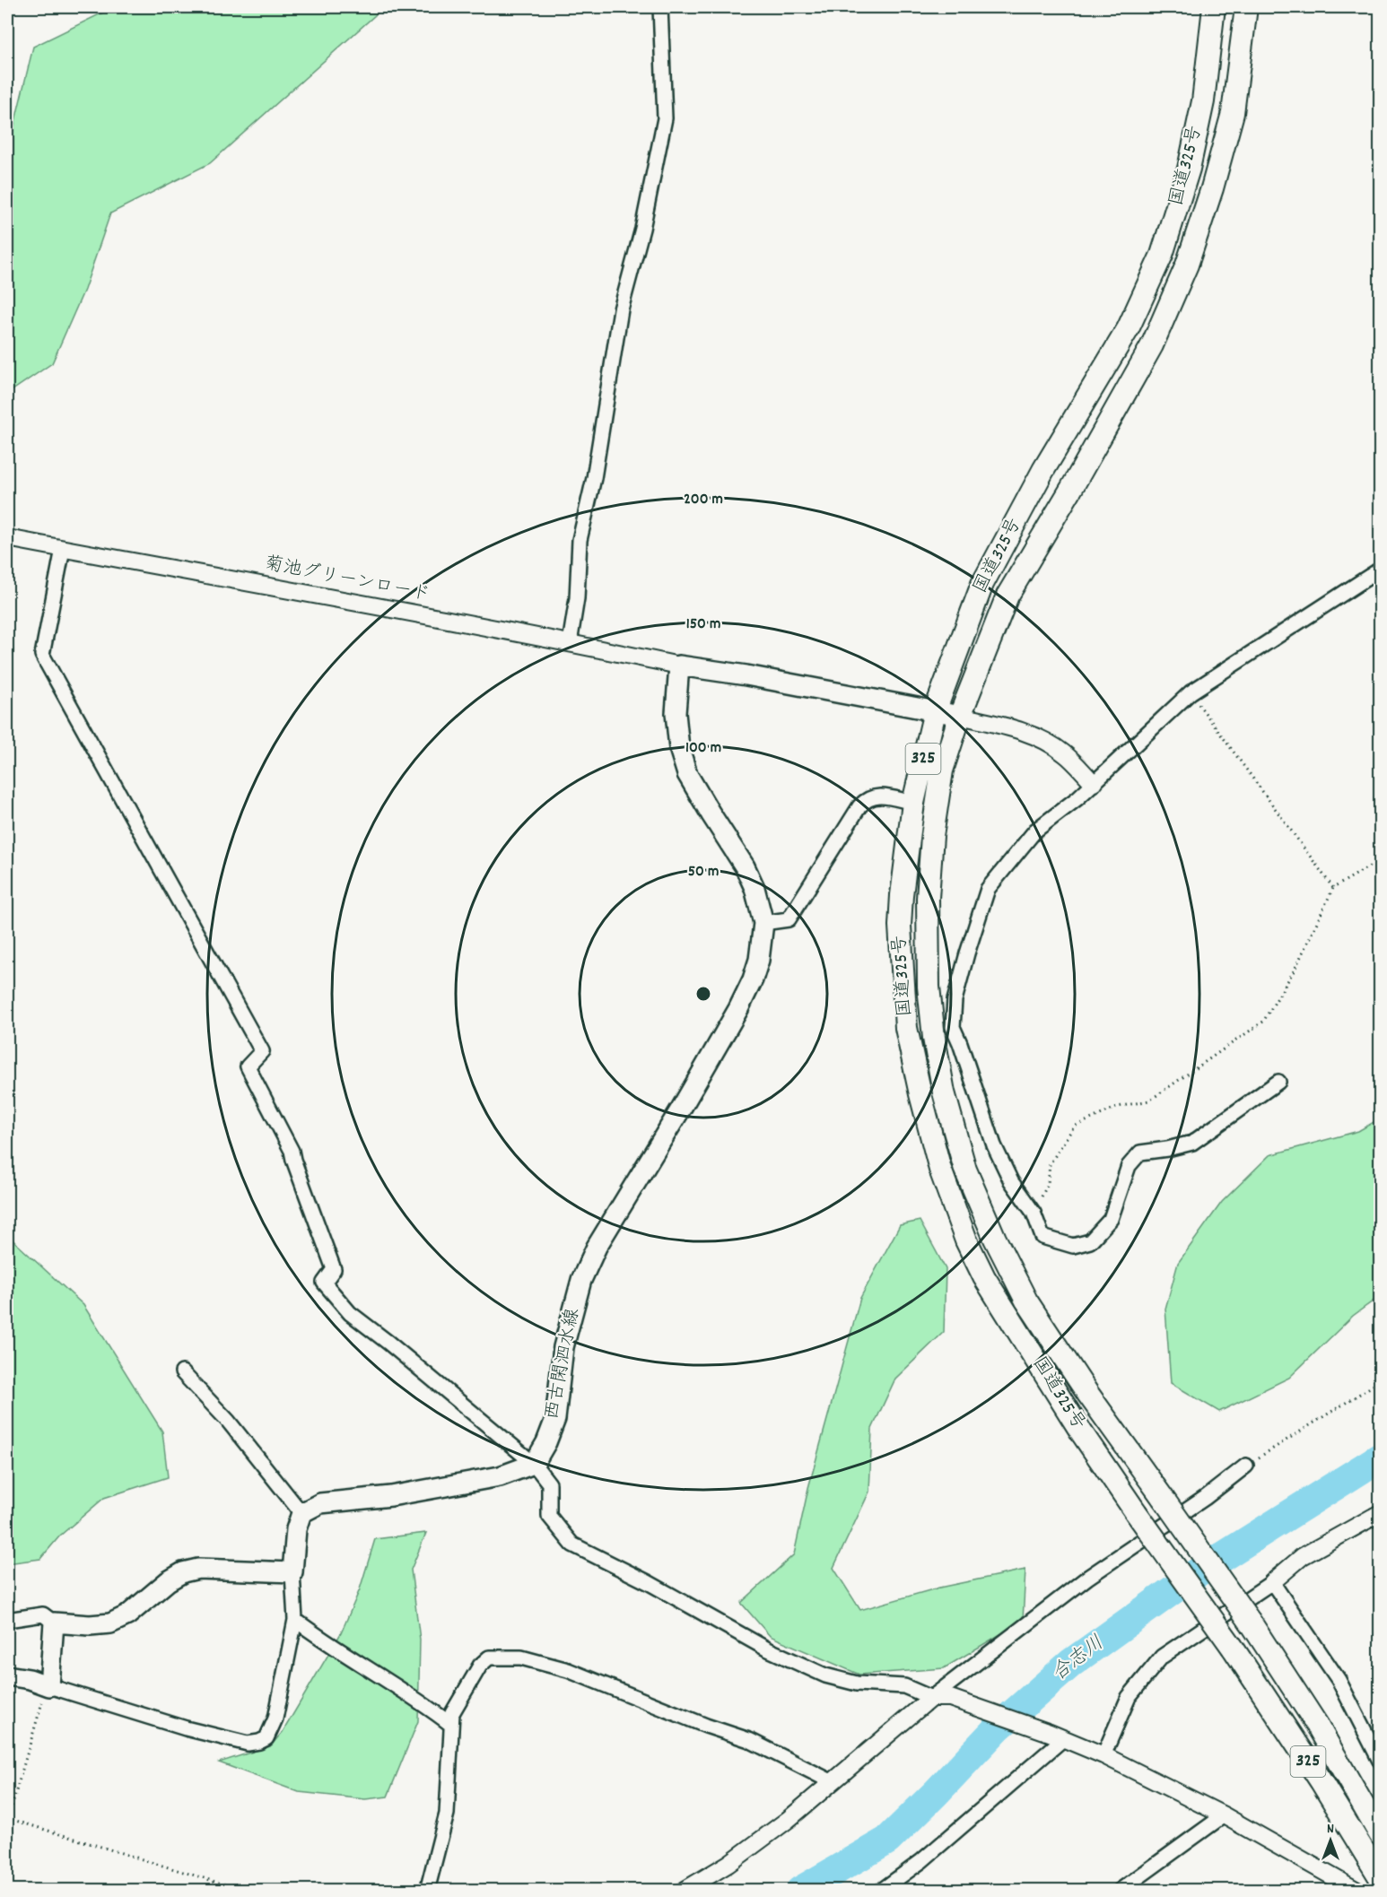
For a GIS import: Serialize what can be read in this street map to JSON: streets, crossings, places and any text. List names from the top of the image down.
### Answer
{
  "streets": {
    "highway": ["国道325号", "325"],
    "main road": ["西古閑泗水線"],
    "street": ["菊池グリーンロード"]
  },
  "crossings": [
    ["菊池グリーンロード", "西古閑泗水線"]
  ],
  "water": ["合志川"],
  "north": "top",
  "rings": [
    "200 m",
    "150 m",
    "100 m",
    "50 m"
  ]
}
